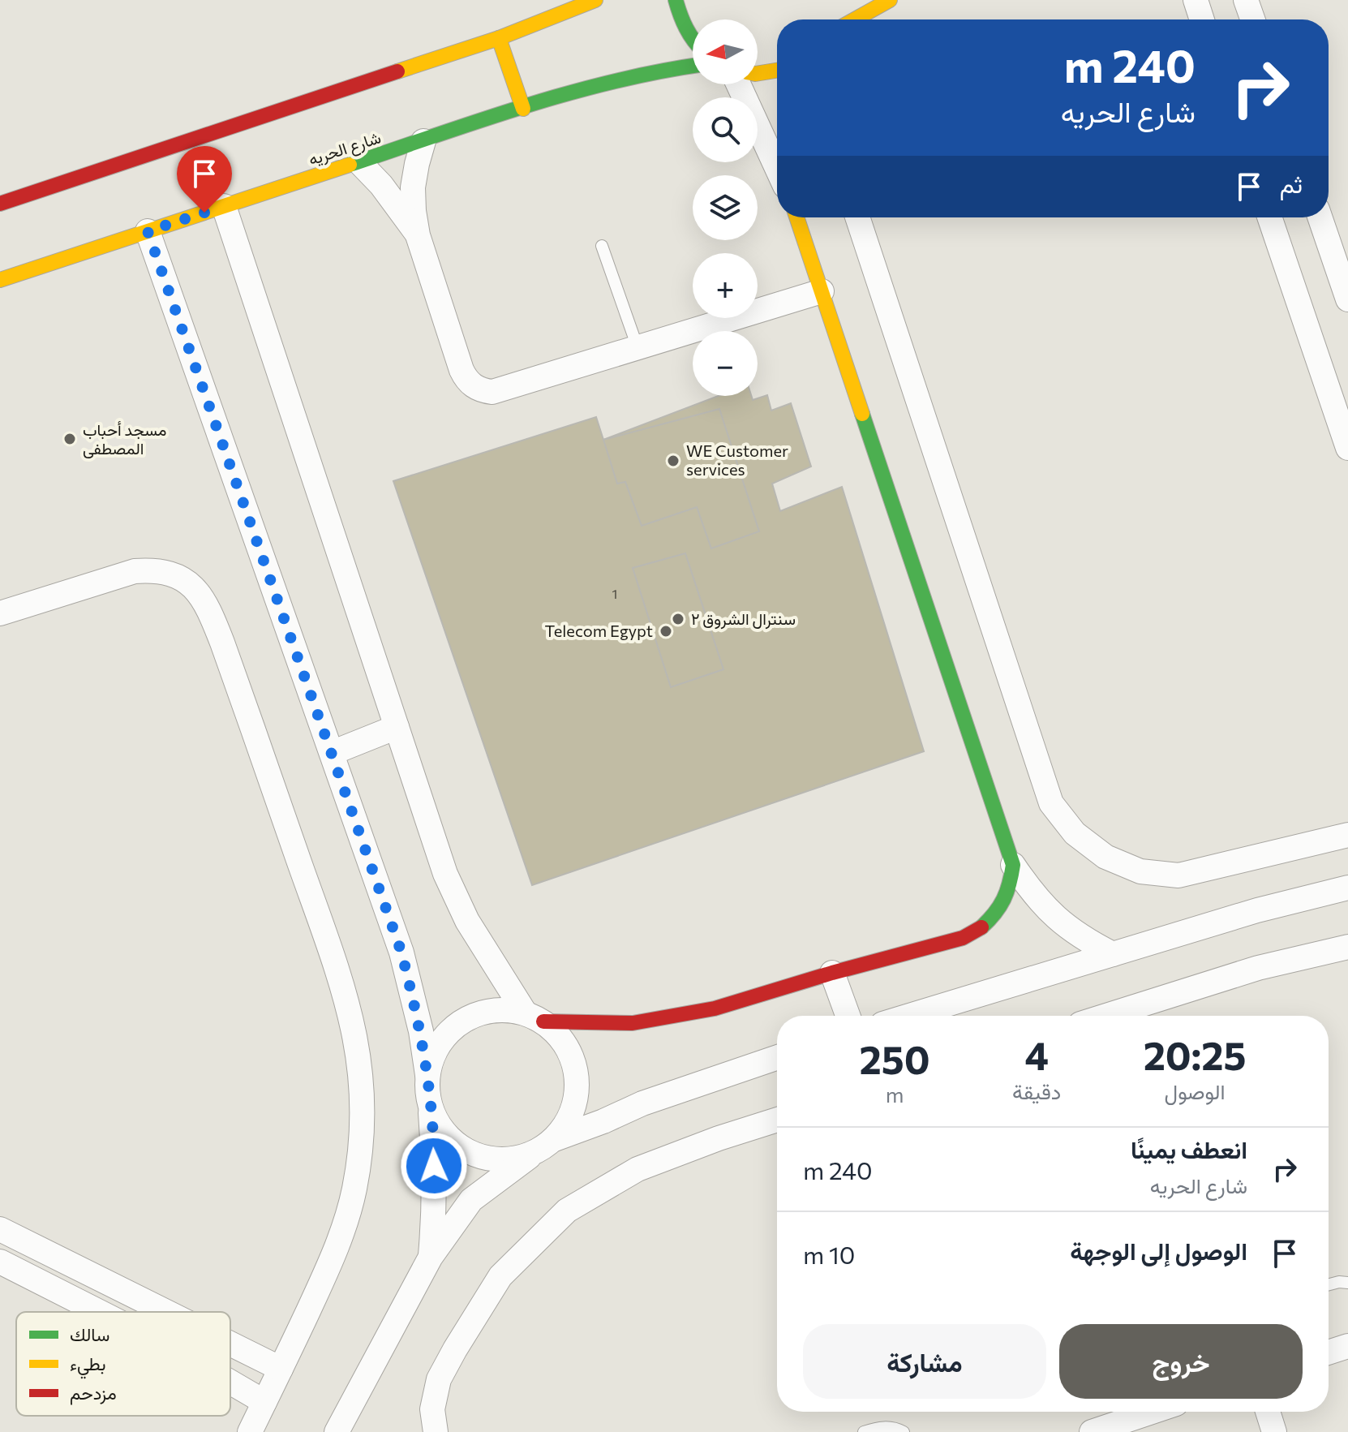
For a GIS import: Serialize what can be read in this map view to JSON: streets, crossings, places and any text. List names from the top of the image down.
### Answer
{
  "streets": {
    "street": ["شارع الحريه"]
  },
  "places": [
    "مسجد أحباب المصطفى",
    "WE Customer services",
    "سنترال الشروق ٢",
    "Telecom Egypt"
  ],
  "house_numbers": ["1"],
  "legend": ["سالك", "بطيء", "مزدحم"],
  "north": "left",
  "page": {
    "map_buttons": ["+", "−"],
    "turn": ["240 m", "شارع الحريه"],
    "then": "ثم",
    "eta": [
      "20:25",
      "الوصول",
      "4",
      "دقيقة",
      "250",
      "m"
    ],
    "list": [
      {
        "name": "انعطف يمينًا",
        "note": "شارع الحريه",
        "value": "240 m"
      },
      {
        "name": "الوصول إلى الوجهة",
        "value": "10 m"
      }
    ],
    "buttons": ["خروج", "مشاركة"]
  }
}
